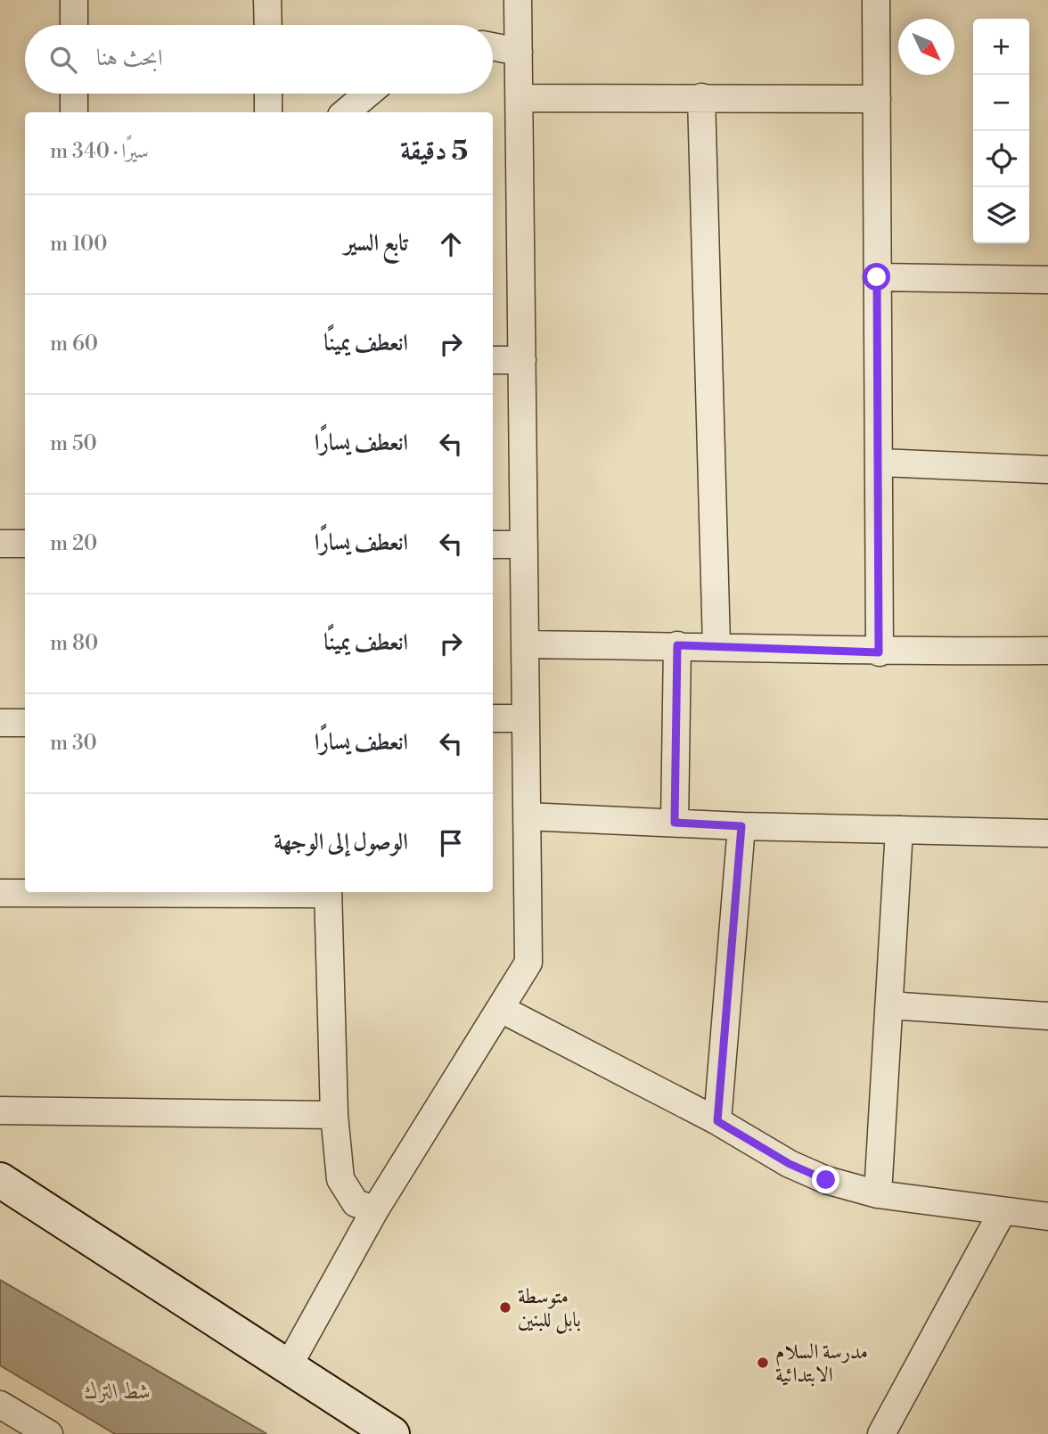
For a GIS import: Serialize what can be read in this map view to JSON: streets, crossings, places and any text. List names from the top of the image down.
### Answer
{
  "water": ["شط الترك"],
  "places": ["متوسطة بابل للبنين", "مدرسة السلام الابتدائية"],
  "north": "bottom right",
  "page": {
    "map_buttons": ["+", "−"],
    "search": "ابحث هنا",
    "heading": ["5 دقيقة", "سيرًا · 340 m"],
    "list": [
      ["تابع السير", "100 m"],
      ["انعطف يمينًا", "60 m"],
      ["انعطف يسارًا", "50 m"],
      ["انعطف يسارًا", "20 m"],
      ["انعطف يمينًا", "80 m"],
      ["انعطف يسارًا", "30 m"],
      "الوصول إلى الوجهة"
    ]
  }
}
